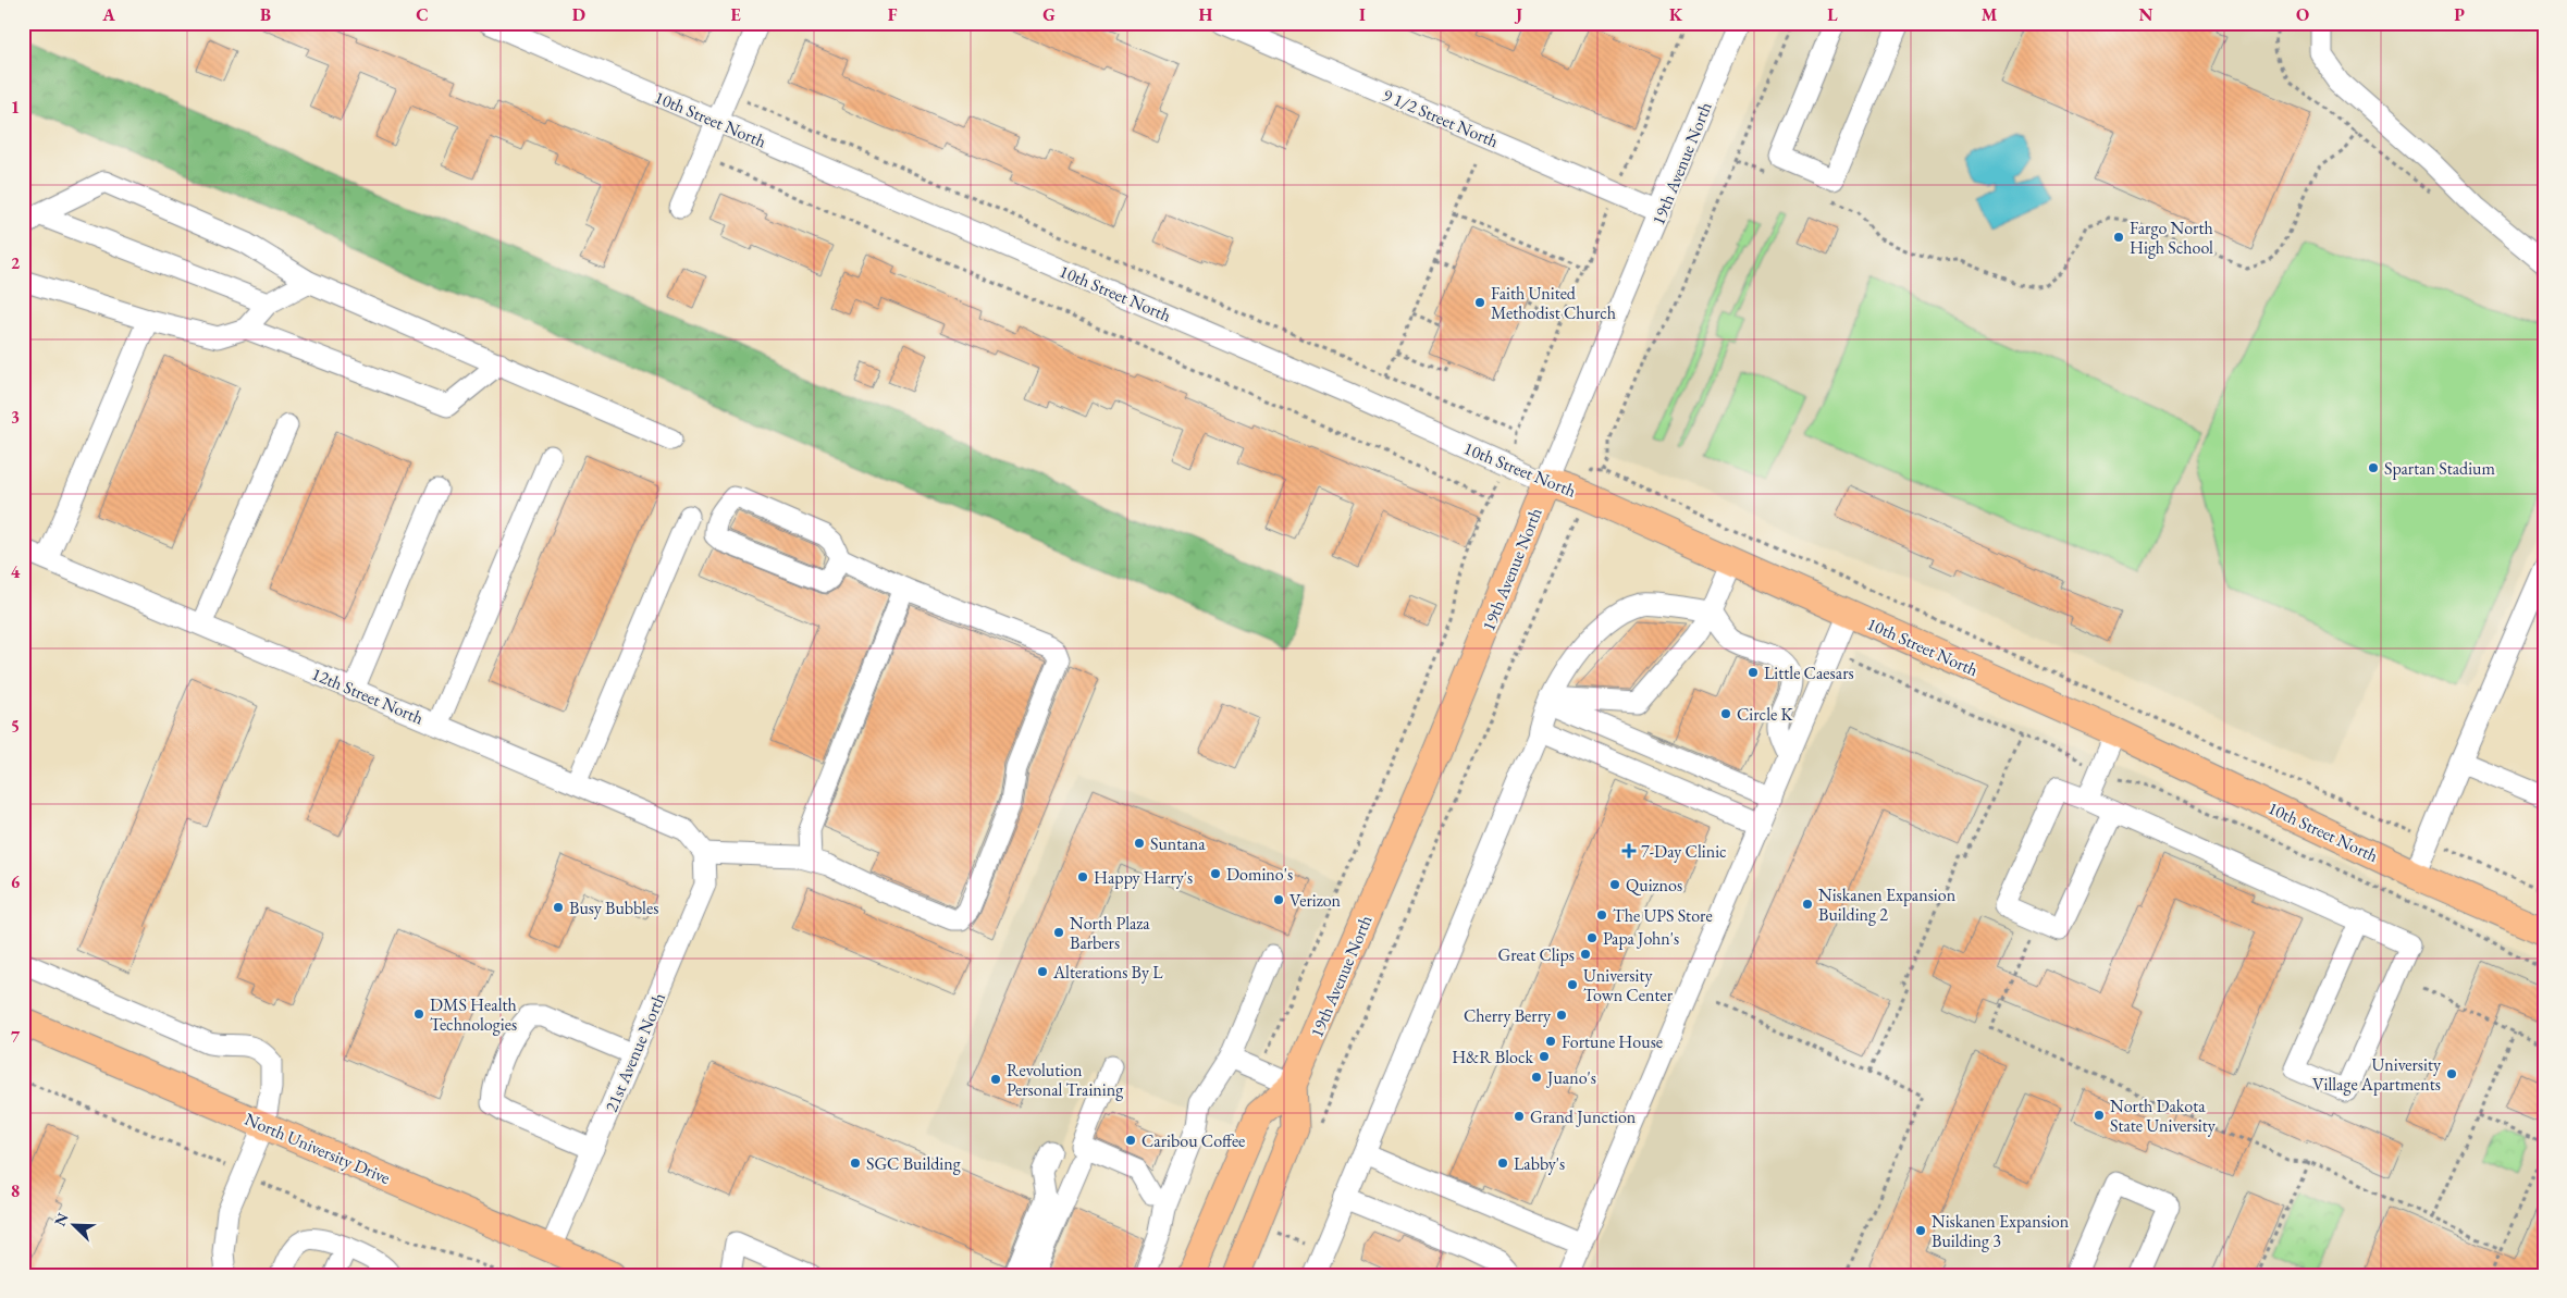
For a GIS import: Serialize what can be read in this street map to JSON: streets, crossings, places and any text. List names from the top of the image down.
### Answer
{
  "streets": {
    "main road": ["10th Street North", "19th Avenue North", "North University Drive"],
    "street": ["9 1/2 Street North", "12th Street North", "21st Avenue North"]
  },
  "crossings": [
    ["9 1/2 Street North", "19th Avenue North"],
    ["10th Street North", "19th Avenue North"],
    ["12th Street North", "21st Avenue North"],
    ["21st Avenue North", "North University Drive"]
  ],
  "places": {
    "other": [
      "Fargo North High School",
      "Faith United Methodist Church",
      "Spartan Stadium",
      "Little Caesars",
      "Circle K",
      "Suntana",
      "Domino's",
      "Happy Harry's",
      "Quiznos",
      "Verizon",
      "Niskanen Expansion Building 2",
      "Busy Bubbles",
      "The UPS Store",
      "North Plaza Barbers",
      "Papa John's",
      "Great Clips",
      "Alterations By L",
      "University Town Center",
      "DMS Health Technologies",
      "Cherry Berry",
      "Fortune House",
      "H&R Block",
      "University Village Apartments",
      "Juano's",
      "Revolution Personal Training",
      "North Dakota State University",
      "Grand Junction",
      "Caribou Coffee",
      "SGC Building",
      "Labby's",
      "Niskanen Expansion Building 3"
    ],
    "health": ["7-Day Clinic"]
  },
  "north": "top left",
  "grid": {
    "columns": [
      "A",
      "B",
      "C",
      "D",
      "E",
      "F",
      "G",
      "H",
      "I",
      "J",
      "K",
      "L",
      "M",
      "N",
      "O",
      "P"
    ],
    "rows": [
      "1",
      "2",
      "3",
      "4",
      "5",
      "6",
      "7",
      "8"
    ]
  }
}
